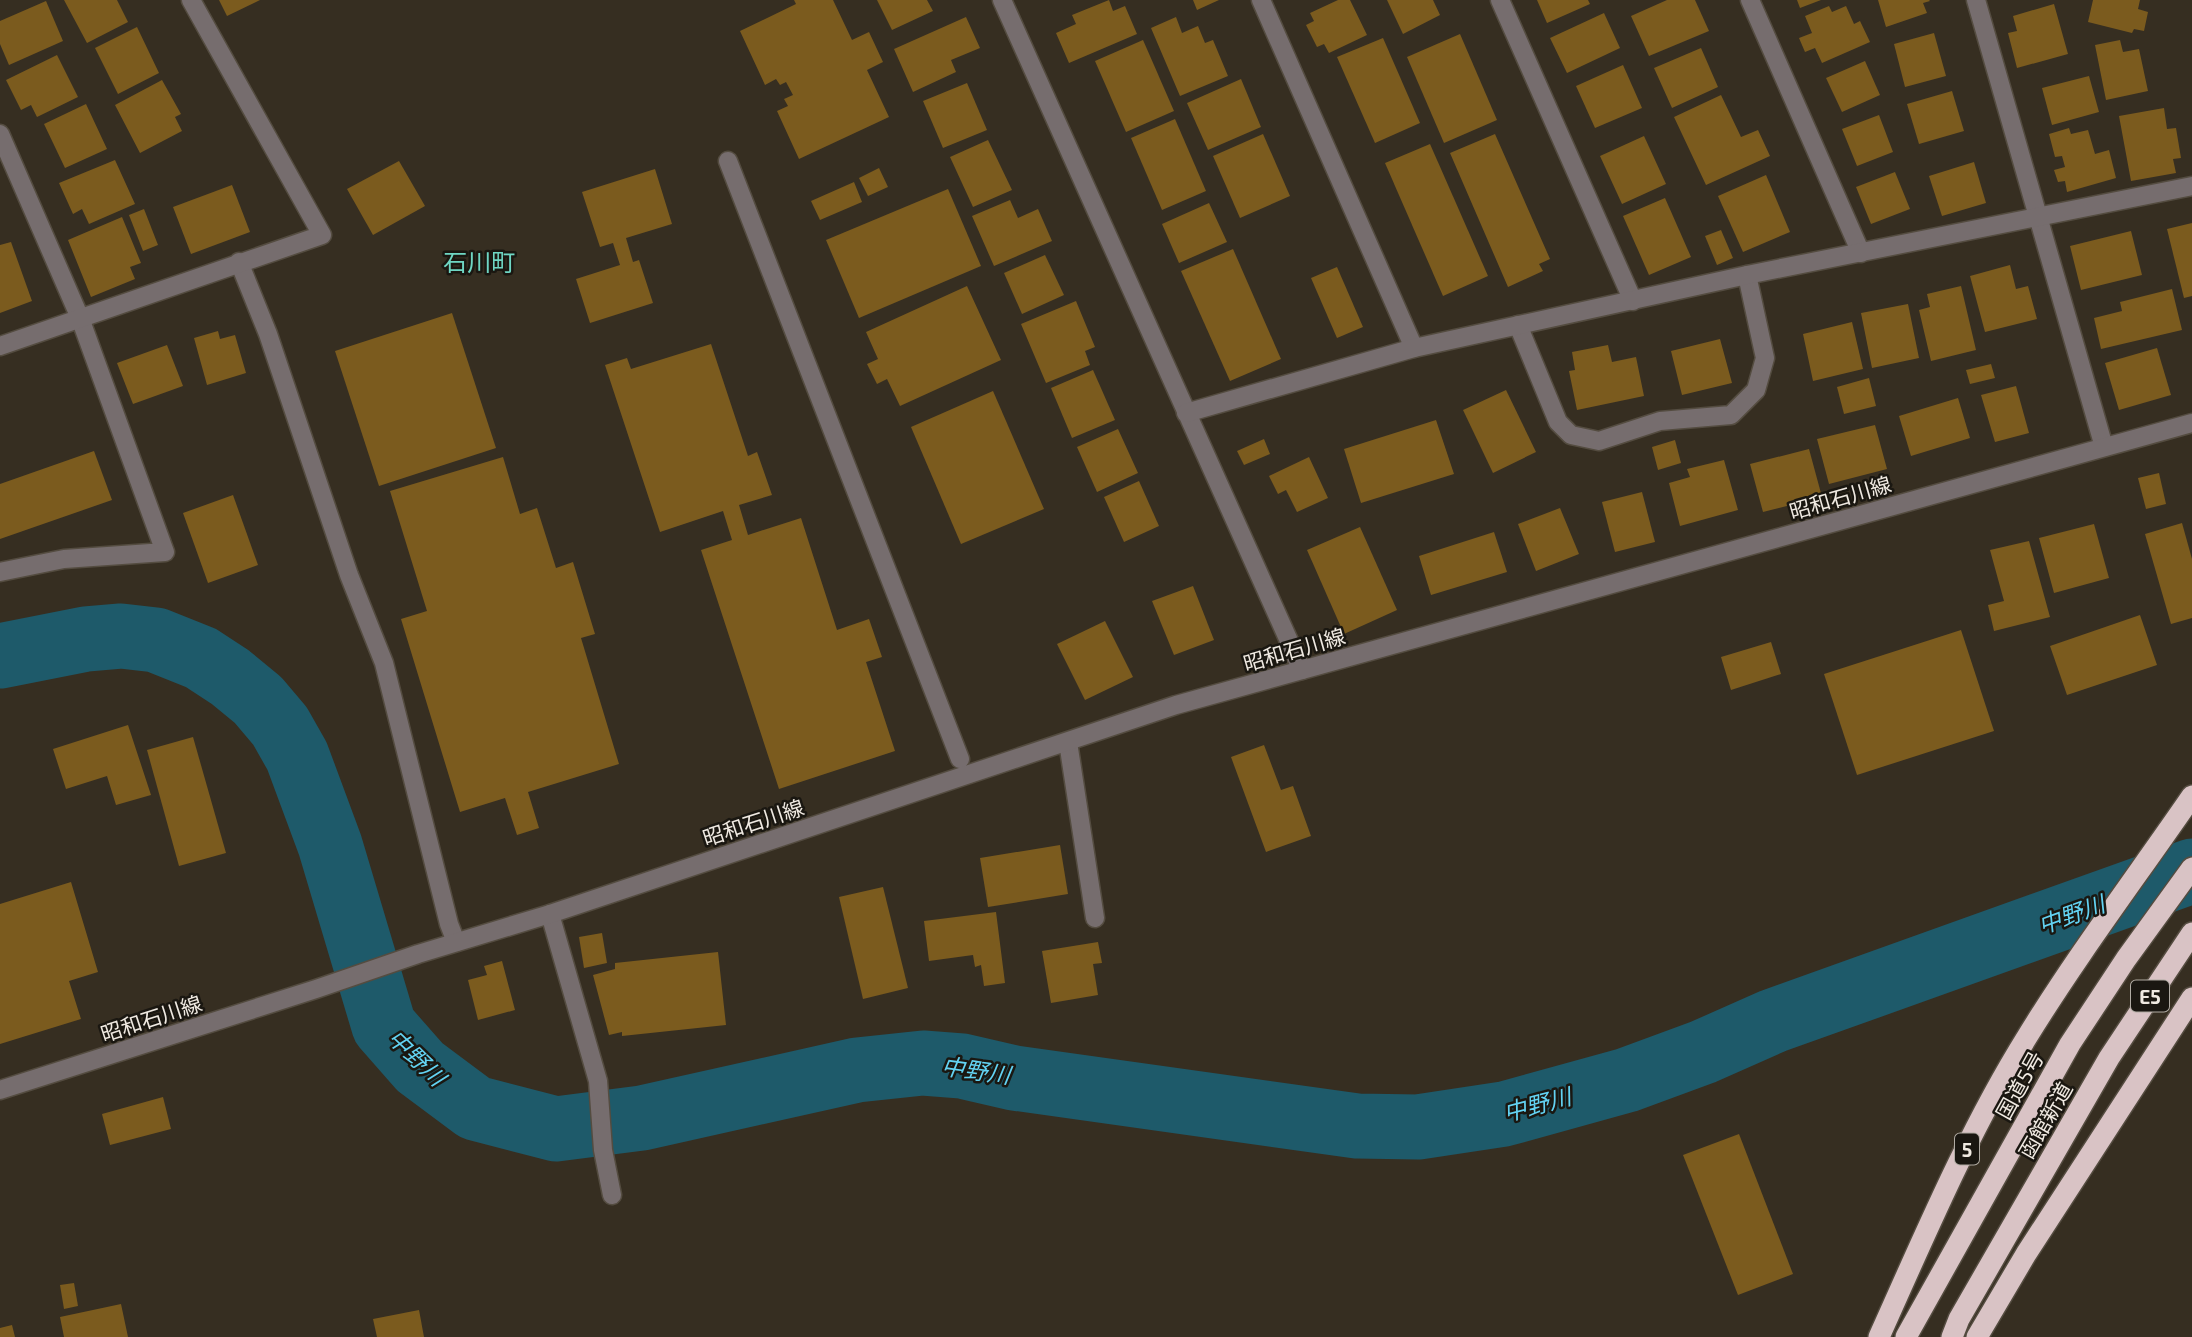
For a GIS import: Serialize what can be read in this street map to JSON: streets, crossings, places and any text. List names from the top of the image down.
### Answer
{
  "streets": {
    "highway": [
      "E5",
      "国道5号",
      "函館新道",
      "5"
    ],
    "street": ["昭和石川線"]
  },
  "districts": ["石川町"],
  "water": ["中野川"]
}
